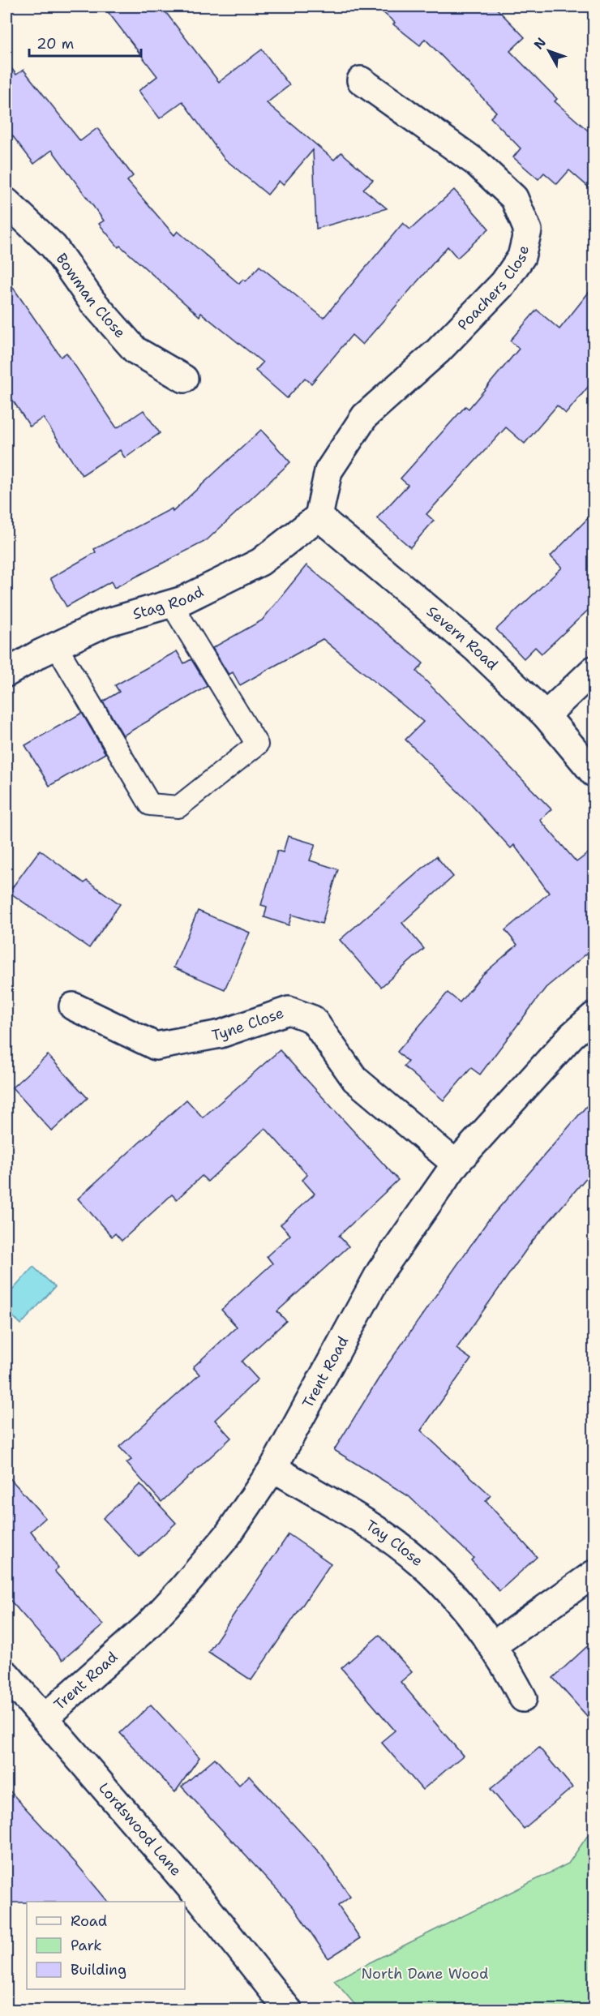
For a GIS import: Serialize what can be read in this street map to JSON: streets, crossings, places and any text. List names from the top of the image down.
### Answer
{
  "streets": {
    "street": [
      "Poachers Close",
      "Bowman Close",
      "Stag Road",
      "Severn Road",
      "Tyne Close",
      "Trent Road",
      "Tay Close",
      "Lordswood Lane"
    ]
  },
  "crossings": [
    ["Poachers Close", "Stag Road"],
    ["Poachers Close", "Severn Road"],
    ["Stag Road", "Severn Road"],
    ["Tyne Close", "Trent Road"],
    ["Trent Road", "Tay Close"],
    ["Trent Road", "Lordswood Lane"]
  ],
  "parks": ["North Dane Wood"],
  "legend": ["Road", "Park", "Building"],
  "scale_bar": "20 m",
  "north": "top left"
}
